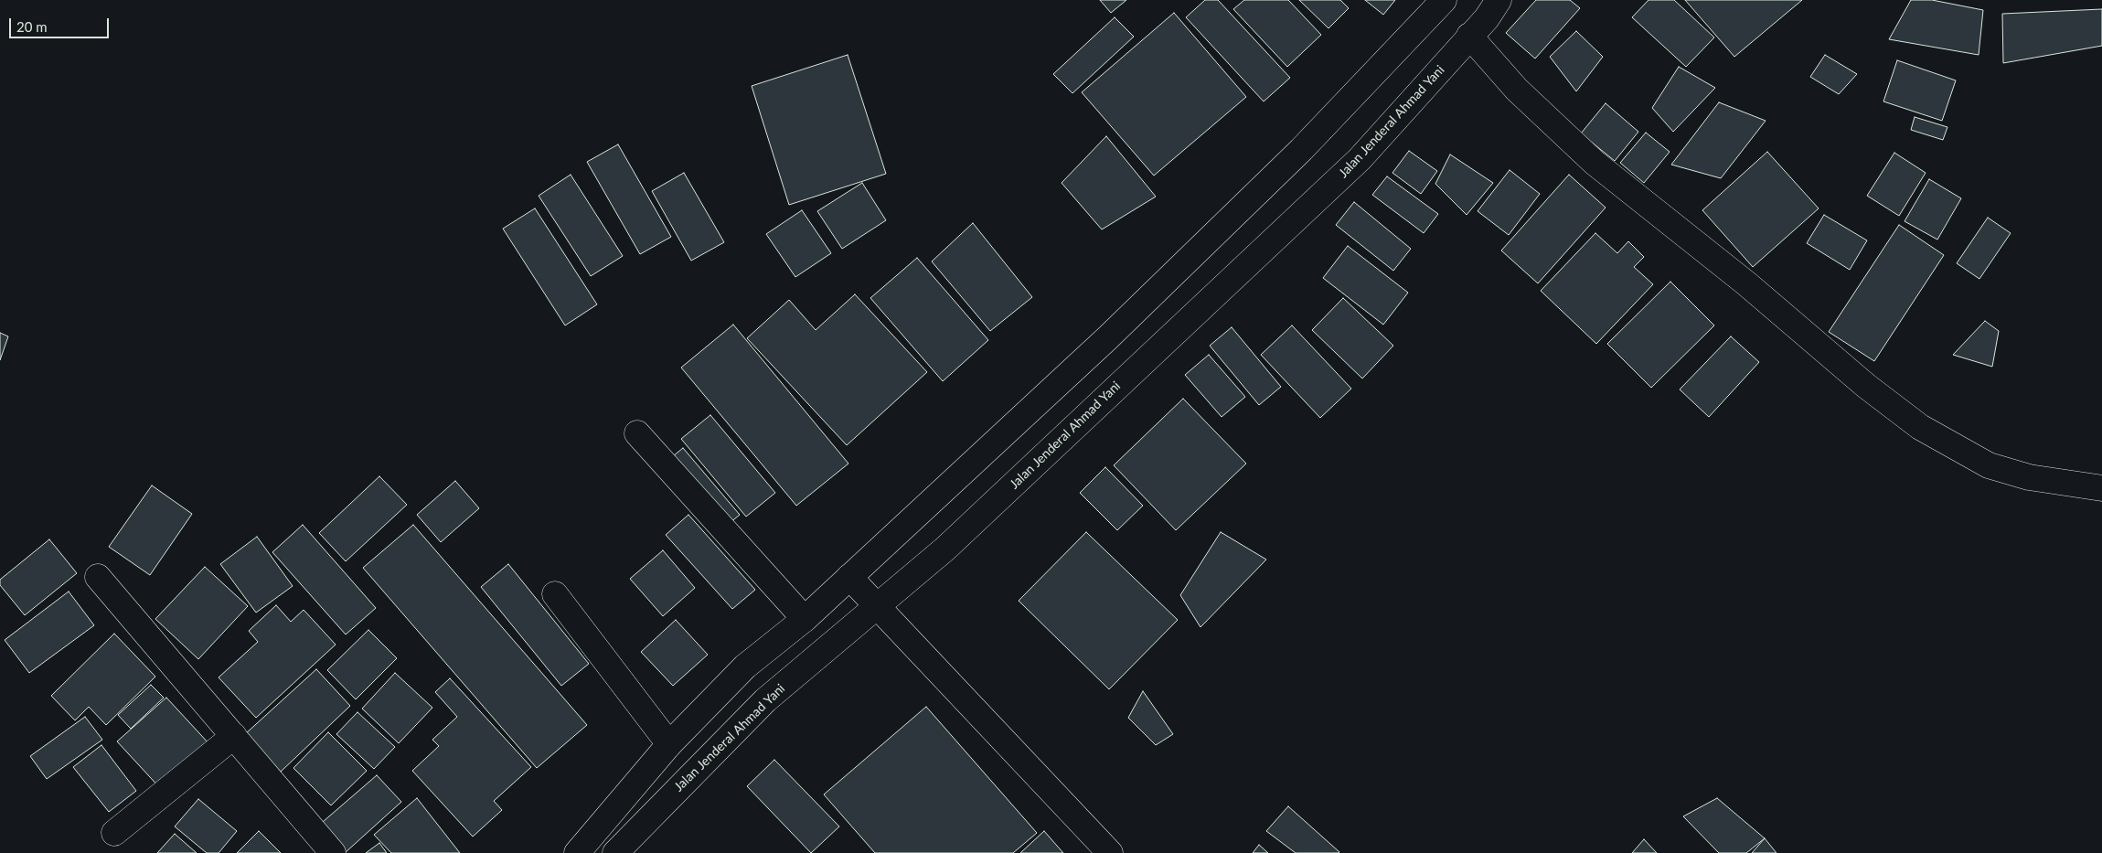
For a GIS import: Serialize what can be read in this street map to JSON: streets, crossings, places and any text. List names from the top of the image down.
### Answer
{
  "streets": {
    "main road": ["Jalan Jenderal Ahmad Yani"]
  },
  "scale_bar": "20 m"
}
